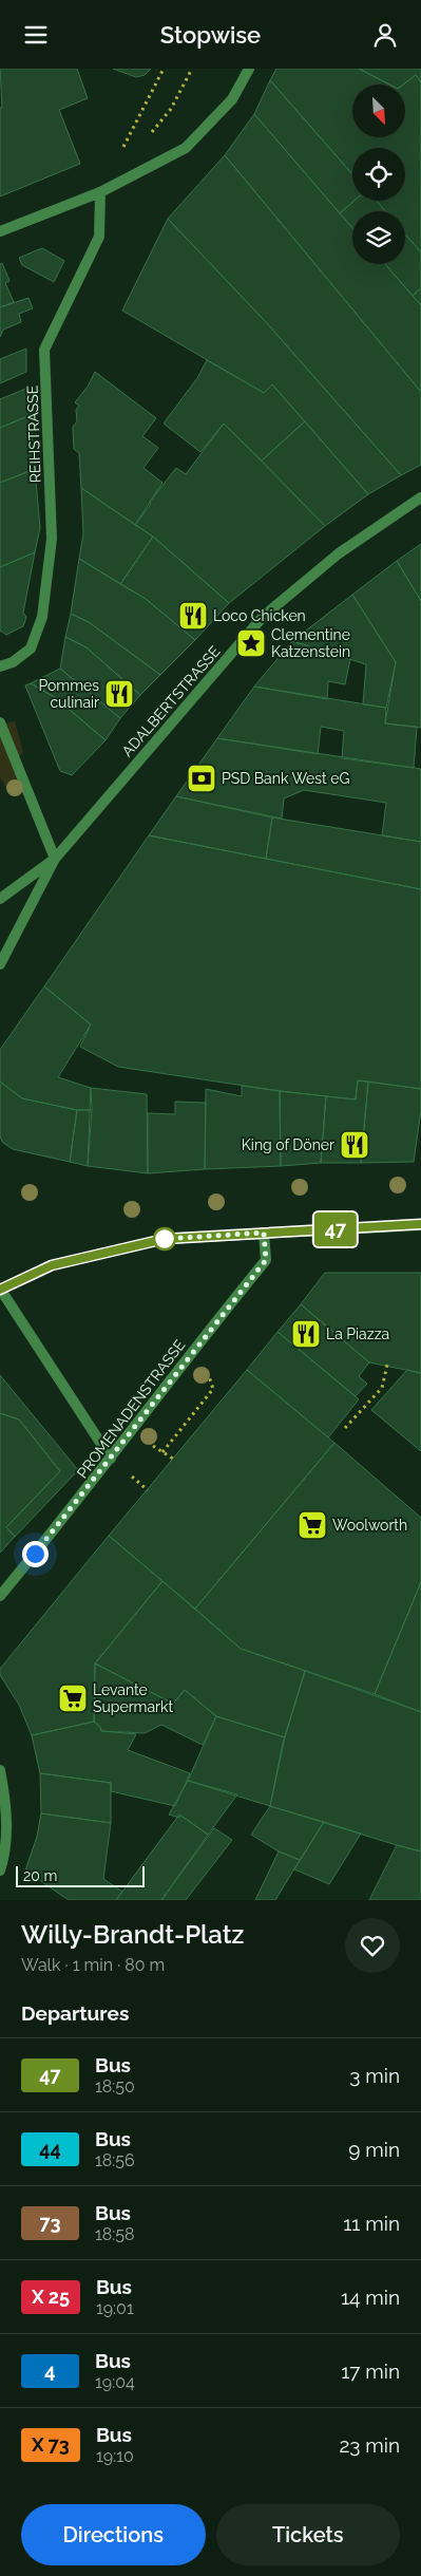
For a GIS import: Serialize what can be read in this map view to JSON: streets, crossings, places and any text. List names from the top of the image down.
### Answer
{
  "streets": {
    "street": ["REIHSTRASSE", "ADALBERTSTRASSE", "PROMENADENSTRASSE"]
  },
  "places": {
    "restaurant": [
      "Loco Chicken",
      "Pommes culinair",
      "King of Döner",
      "La Piazza"
    ],
    "place": ["Clementine Katzenstein"],
    "bank": ["PSD Bank West eG"],
    "supermarket": ["Woolworth", "Levante Supermarkt"]
  },
  "lines": ["bus line 47"],
  "scale_bar": "20 m",
  "north": "bottom right",
  "page": {
    "header": "Stopwise",
    "on_map": "47",
    "scale": "20 m",
    "heading": [
      ["Willy-Brandt-Platz", "Walk · 1 min · 80 m"],
      "Departures"
    ],
    "list": [
      {
        "mark": "47",
        "name": "Bus",
        "note": "18:50",
        "value": "3 min"
      },
      {
        "mark": "44",
        "name": "Bus",
        "note": "18:56",
        "value": "9 min"
      },
      {
        "mark": "73",
        "name": "Bus",
        "note": "18:58",
        "value": "11 min"
      },
      {
        "mark": "X 25",
        "name": "Bus",
        "note": "19:01",
        "value": "14 min"
      },
      {
        "mark": "4",
        "name": "Bus",
        "note": "19:04",
        "value": "17 min"
      },
      {
        "mark": "X 73",
        "name": "Bus",
        "note": "19:10",
        "value": "23 min"
      }
    ],
    "buttons": ["Directions", "Tickets"]
  }
}
